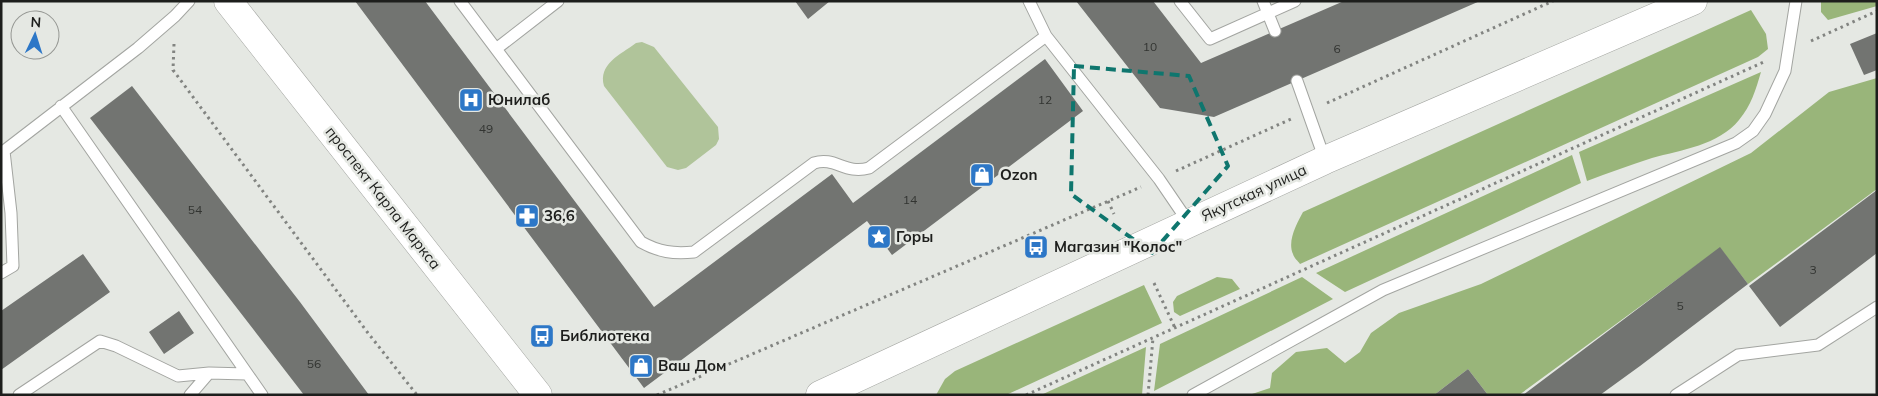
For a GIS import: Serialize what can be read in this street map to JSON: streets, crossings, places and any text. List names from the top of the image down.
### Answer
{
  "streets": {
    "street": ["Якутская улица", "проспект Карла Маркса"]
  },
  "places": {
    "hospital": ["Юнилаб"],
    "shop": ["Ozon", "Ваш Дом"],
    "pharmacy": ["36,6"],
    "place": ["Горы"],
    "bus stop": ["Магазин \"Колос\"", "Библиотека"]
  },
  "house_numbers": [
    "10",
    "6",
    "12",
    "49",
    "14",
    "54",
    "3",
    "5",
    "56"
  ],
  "north": "top"
}
